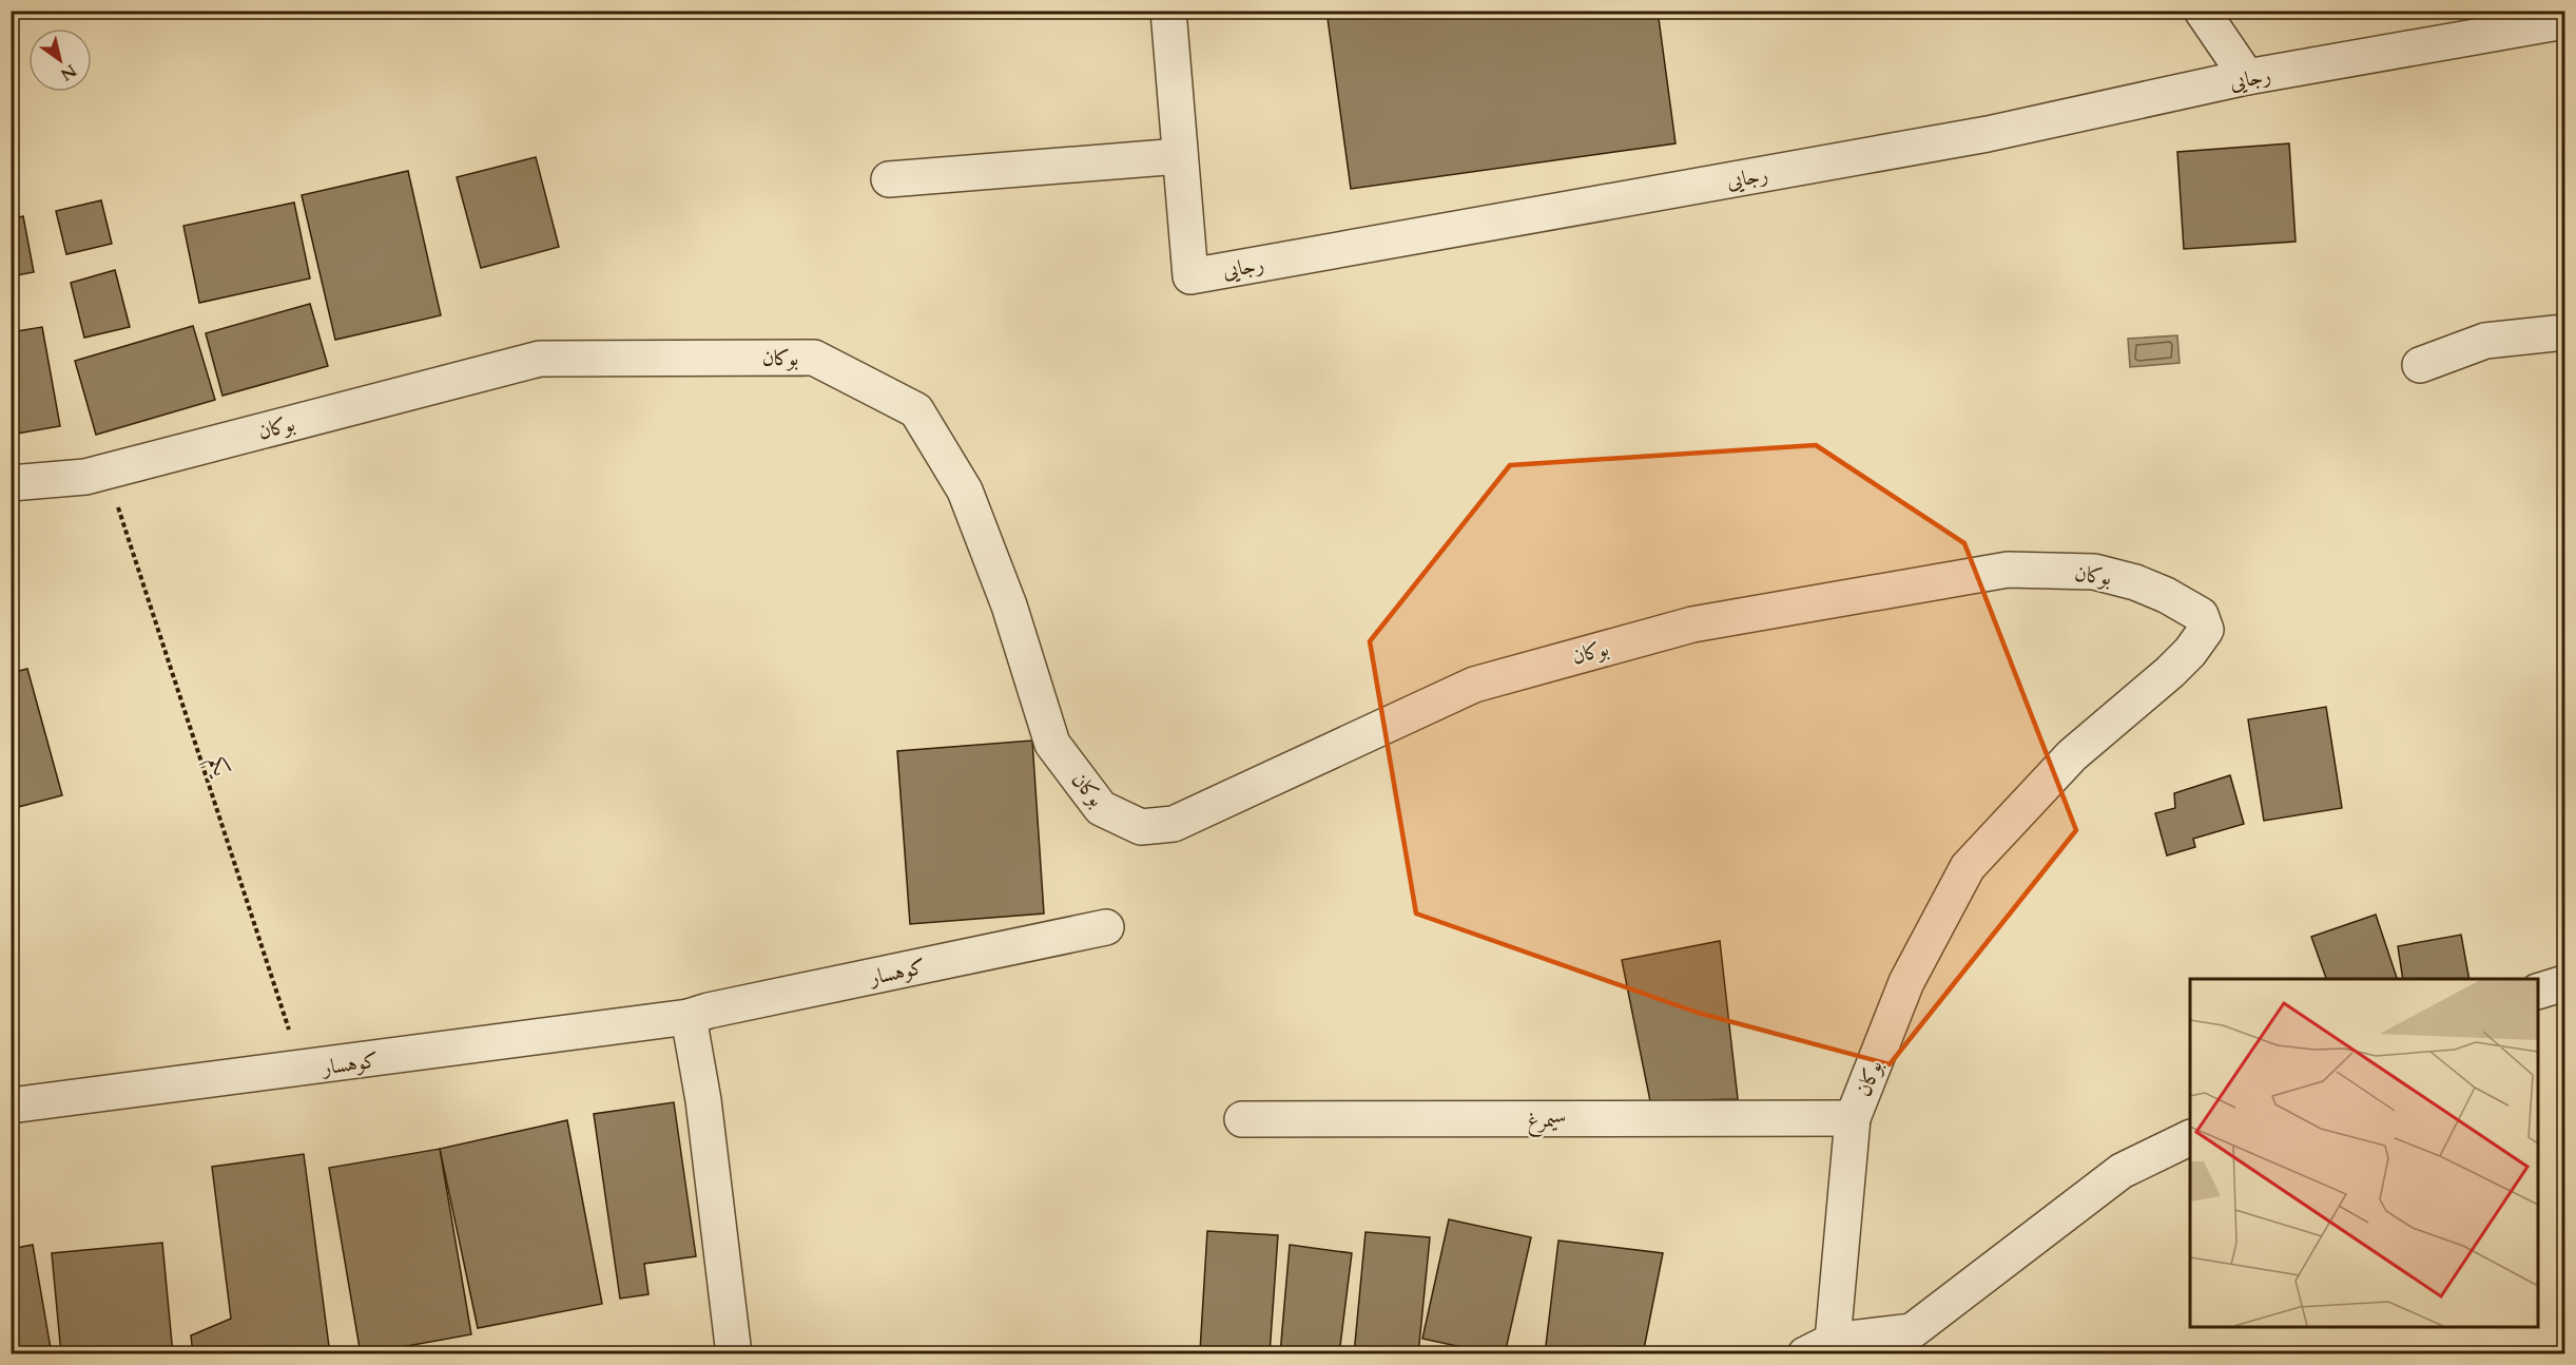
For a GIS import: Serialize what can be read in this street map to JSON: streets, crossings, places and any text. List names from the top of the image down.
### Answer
{
  "streets": {
    "street": [
      "رجایی",
      "بوکان",
      "کوهسار",
      "سیمرغ"
    ],
    "path": ["یکم"]
  },
  "crossings": [
    ["بوکان", "یکم"],
    ["بوکان", "سیمرغ"],
    ["یکم", "کوهسار"]
  ],
  "north": "bottom right"
}
